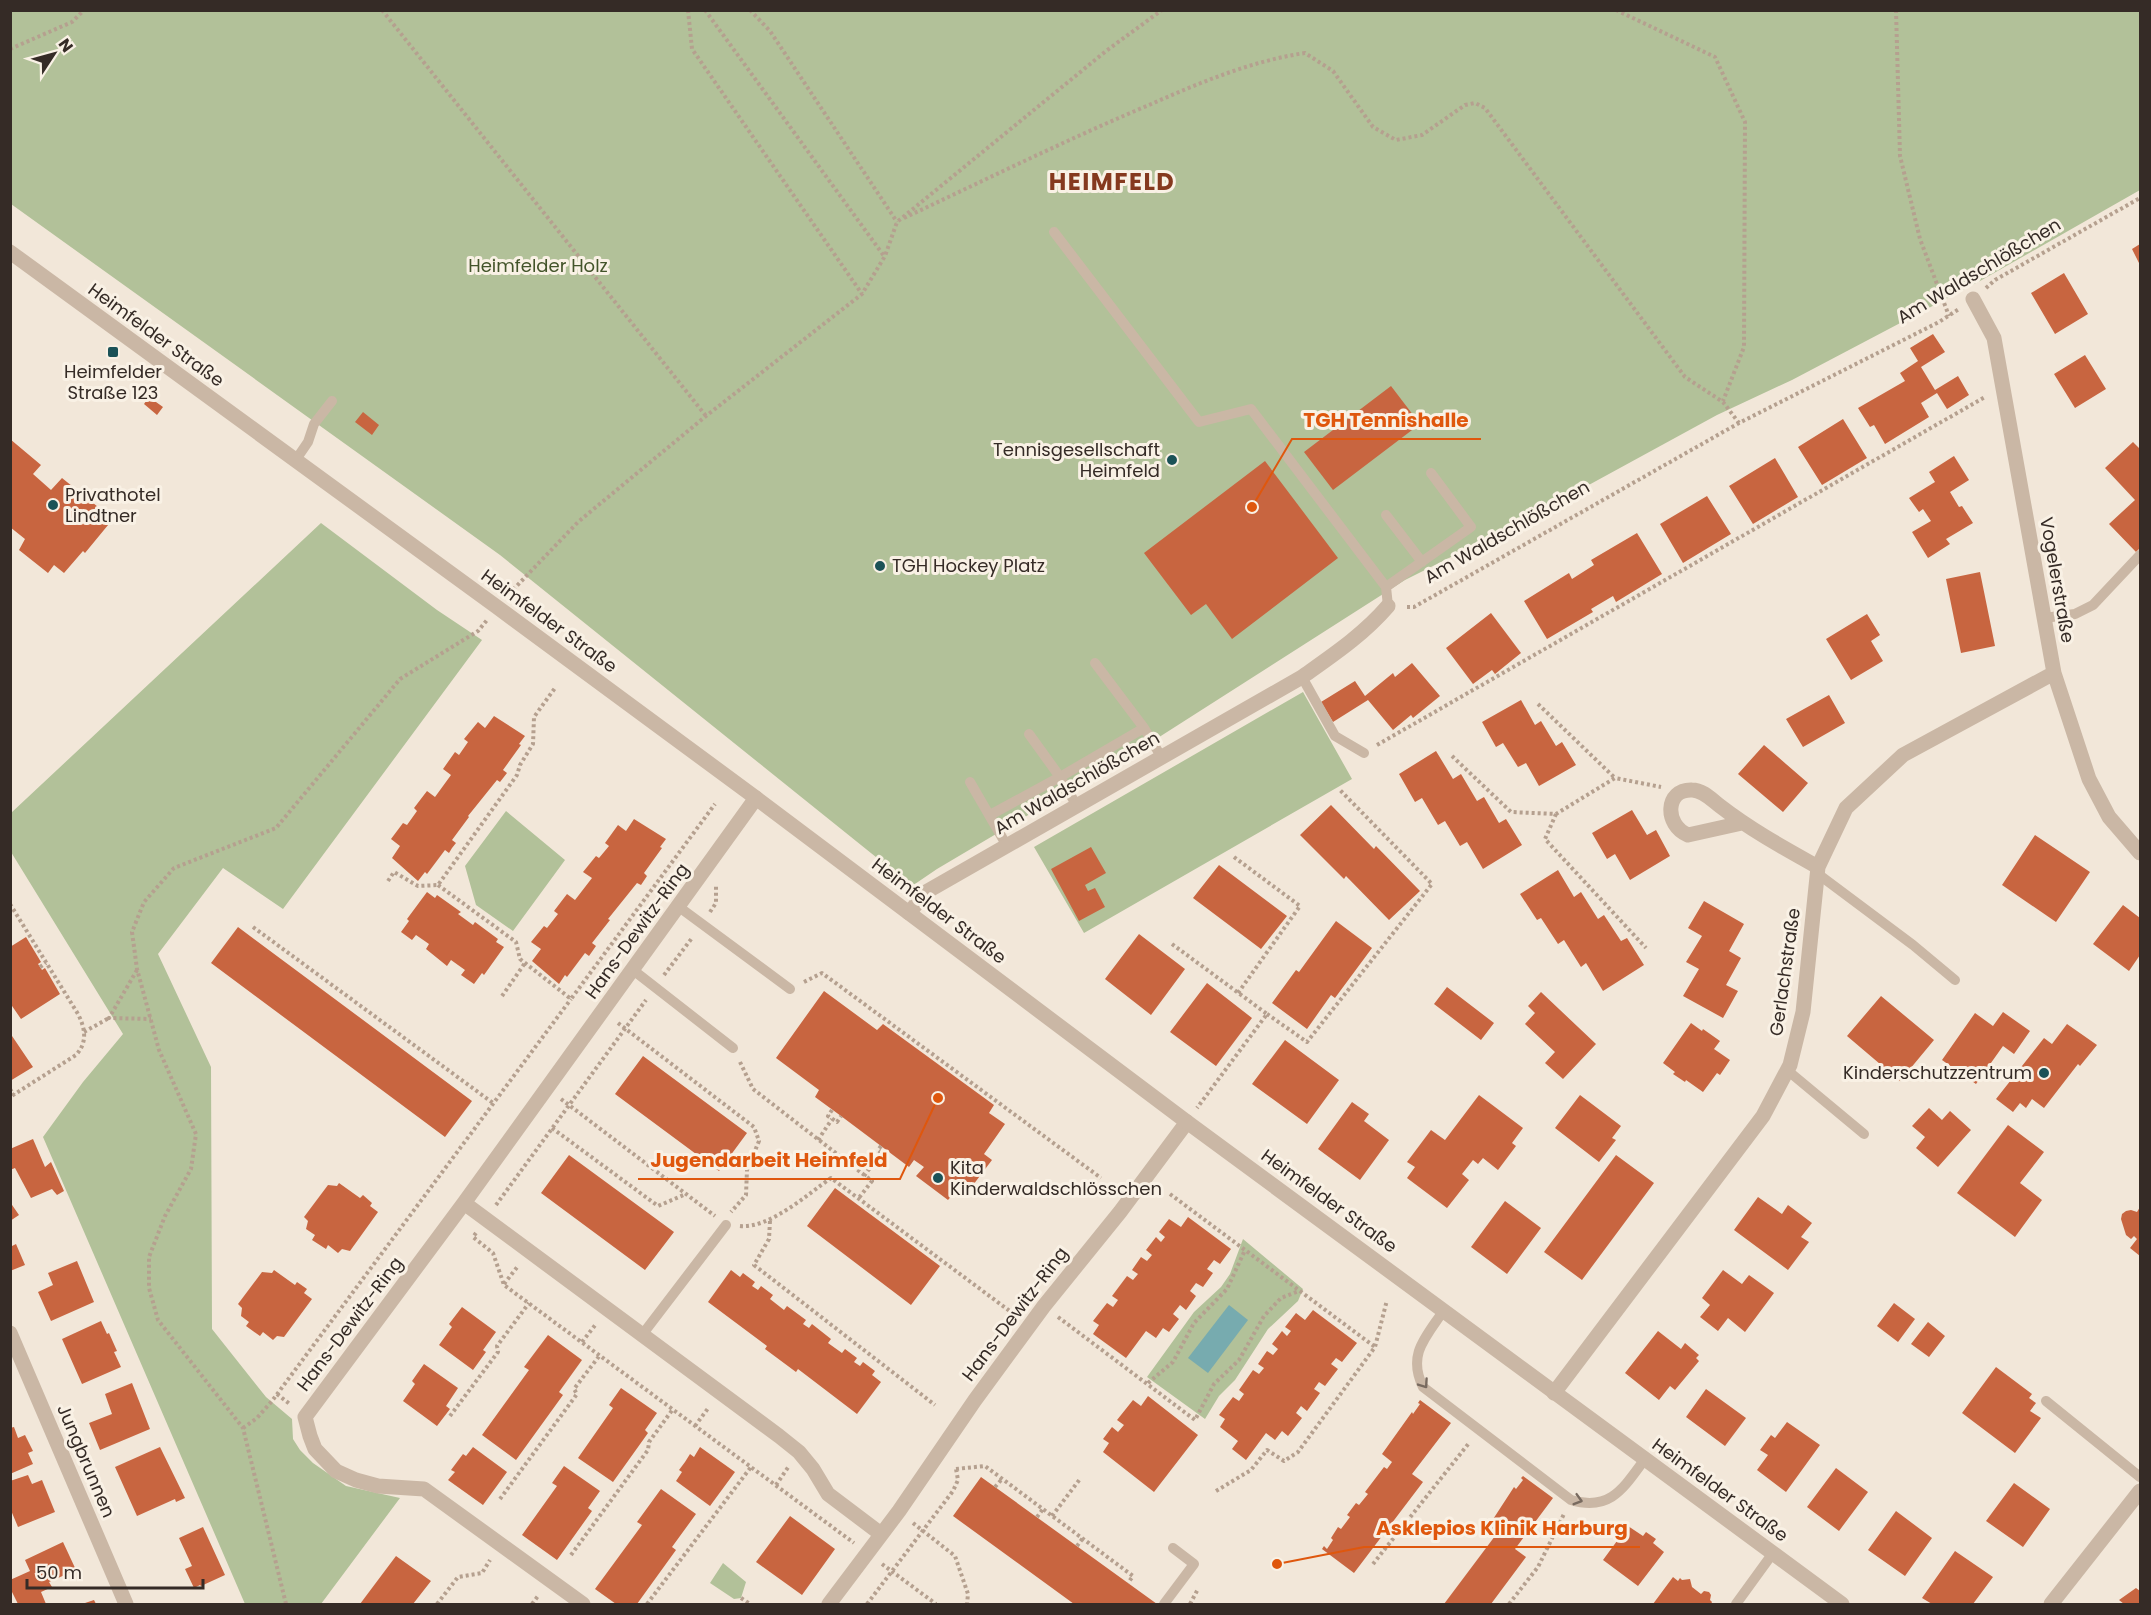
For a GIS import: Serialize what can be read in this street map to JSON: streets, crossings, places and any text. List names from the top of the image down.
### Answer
{
  "streets": {
    "street": [
      "Am Waldschlößchen",
      "Heimfelder Straße",
      "Vogelerstraße",
      "Hans-Dewitz-Ring",
      "Gerlachstraße",
      "Jungbrunnen"
    ]
  },
  "crossings": [
    ["Am Waldschlößchen", "Heimfelder Straße"],
    ["Am Waldschlößchen", "Vogelerstraße"],
    ["Heimfelder Straße", "Hans-Dewitz-Ring"],
    ["Heimfelder Straße", "Gerlachstraße"],
    ["Vogelerstraße", "Gerlachstraße"]
  ],
  "districts": ["HEIMFELD"],
  "parks": ["Heimfelder Holz"],
  "places": {
    "transit": ["Heimfelder Straße 123"],
    "other": [
      "Tennisgesellschaft Heimfeld",
      "Privathotel Lindtner",
      "TGH Tennishalle",
      "TGH Hockey Platz",
      "Kinderschutzzentrum",
      "Jugendarbeit Heimfeld",
      "Kita Kinderwaldschlösschen",
      "Asklepios Klinik Harburg"
    ]
  },
  "scale_bar": "50 m",
  "north": "top right"
}
